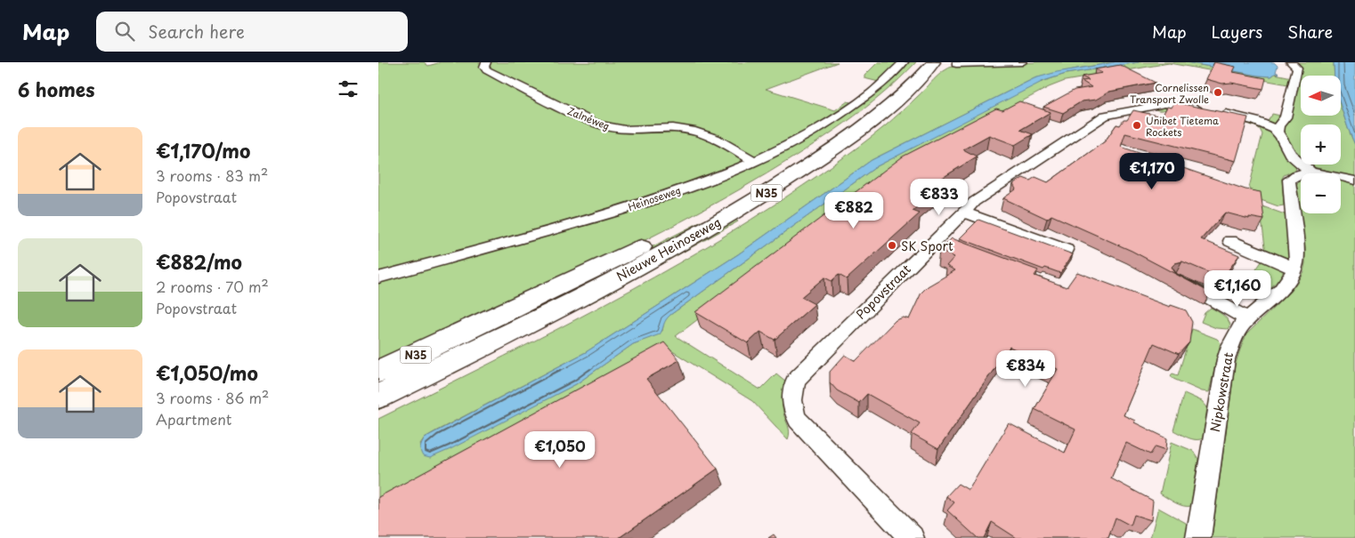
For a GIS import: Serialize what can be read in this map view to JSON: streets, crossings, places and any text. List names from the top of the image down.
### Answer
{
  "streets": {
    "highway": ["N35", "Nieuwe Heinoseweg"],
    "street": [
      "Zalnéweg",
      "Heinoseweg",
      "Popovstraat",
      "Nipkowstraat"
    ]
  },
  "crossings": [
    ["Zalnéweg", "Heinoseweg"]
  ],
  "places": ["Cornelissen Transport Zwolle", "Unibet Tietema Rockets", "SK Sport"],
  "north": "left",
  "page": {
    "header": "Map",
    "search": "Search here",
    "nav": ["Map", "Layers", "Share"],
    "heading": "6 homes",
    "map_buttons": ["+", "−"],
    "list": [
      {
        "name": "€1,170/mo",
        "note": "3 rooms · 83 m² · Popovstraat"
      },
      {
        "name": "€882/mo",
        "note": "2 rooms · 70 m² · Popovstraat"
      },
      {
        "name": "€1,050/mo",
        "note": "3 rooms · 86 m² · Apartment"
      }
    ],
    "price": [
      "€1,170",
      "€833",
      "€882",
      "€1,160",
      "€834",
      "€1,050"
    ]
  }
}
